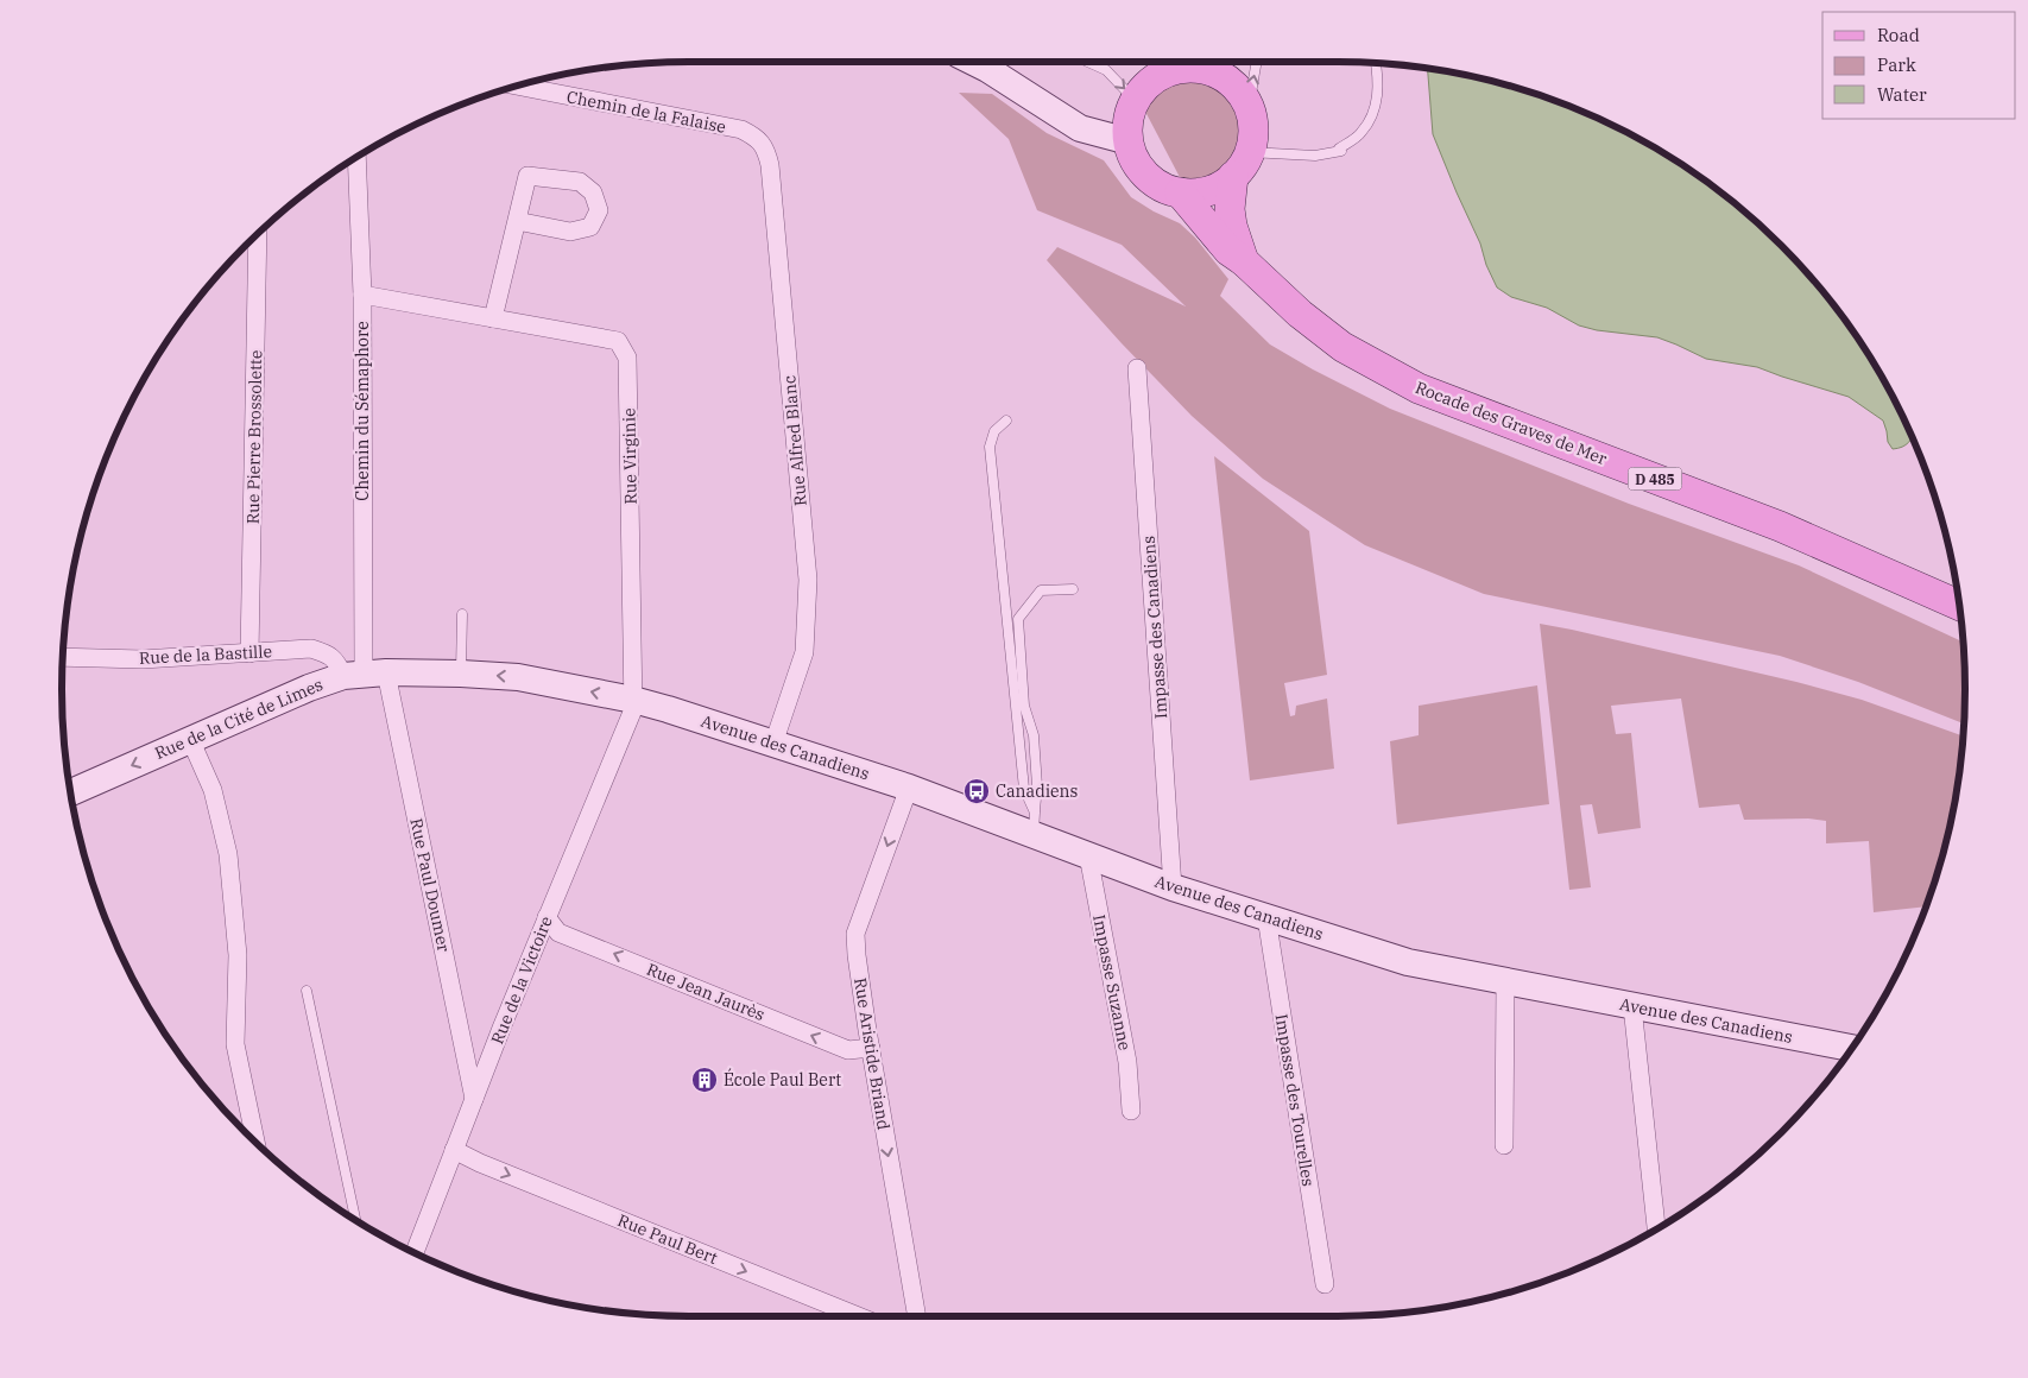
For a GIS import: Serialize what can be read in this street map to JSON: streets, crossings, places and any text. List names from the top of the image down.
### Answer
{
  "streets": {
    "main road": ["Rocade des Graves de Mer", "D 485"],
    "street": [
      "Chemin de la Falaise",
      "Chemin du Sémaphore",
      "Rue Pierre Brossolette",
      "Rue Alfred Blanc",
      "Rue Virginie",
      "Impasse des Canadiens",
      "Rue de la Bastille",
      "Rue de la Cité de Limes",
      "Avenue des Canadiens",
      "Rue Paul Doumer",
      "Rue de la Victoire",
      "Impasse Suzanne",
      "Rue Jean Jaurès",
      "Rue Aristide Briand",
      "Impasse des Tourelles",
      "Rue Paul Bert"
    ]
  },
  "crossings": [
    ["Chemin de la Falaise", "Rue Alfred Blanc"],
    ["Chemin du Sémaphore", "Rue Virginie"],
    ["Chemin du Sémaphore", "Rue de la Bastille"],
    ["Chemin du Sémaphore", "Rue de la Cité de Limes"],
    ["Chemin du Sémaphore", "Rue Paul Doumer"],
    ["Rocade des Graves de Mer", "D 485"],
    ["Rue Pierre Brossolette", "Rue de la Bastille"],
    ["Rue Alfred Blanc", "Avenue des Canadiens"],
    ["Rue Virginie", "Rue de la Cité de Limes"],
    ["Rue Virginie", "Avenue des Canadiens"],
    ["Rue Virginie", "Rue de la Victoire"],
    ["Impasse des Canadiens", "Avenue des Canadiens"],
    ["Rue de la Bastille", "Rue de la Cité de Limes"],
    ["Rue de la Bastille", "Rue Paul Doumer"],
    ["Rue de la Cité de Limes", "Avenue des Canadiens"],
    ["Rue de la Cité de Limes", "Rue Paul Doumer"],
    ["Rue de la Cité de Limes", "Rue de la Victoire"],
    ["Avenue des Canadiens", "Rue de la Victoire"],
    ["Avenue des Canadiens", "Impasse Suzanne"],
    ["Avenue des Canadiens", "Rue Aristide Briand"],
    ["Avenue des Canadiens", "Impasse des Tourelles"],
    ["Rue Paul Doumer", "Rue de la Victoire"],
    ["Rue de la Victoire", "Rue Jean Jaurès"],
    ["Rue de la Victoire", "Rue Paul Bert"],
    ["Rue Jean Jaurès", "Rue Aristide Briand"]
  ],
  "one_way": [
    "Rue de la Cité de Limes",
    "Rue Jean Jaurès",
    "Rue Aristide Briand",
    "Rue Paul Bert"
  ],
  "places": {
    "bus stop": ["Canadiens"],
    "building": ["École Paul Bert"]
  },
  "legend": ["Road", "Park", "Water"]
}
